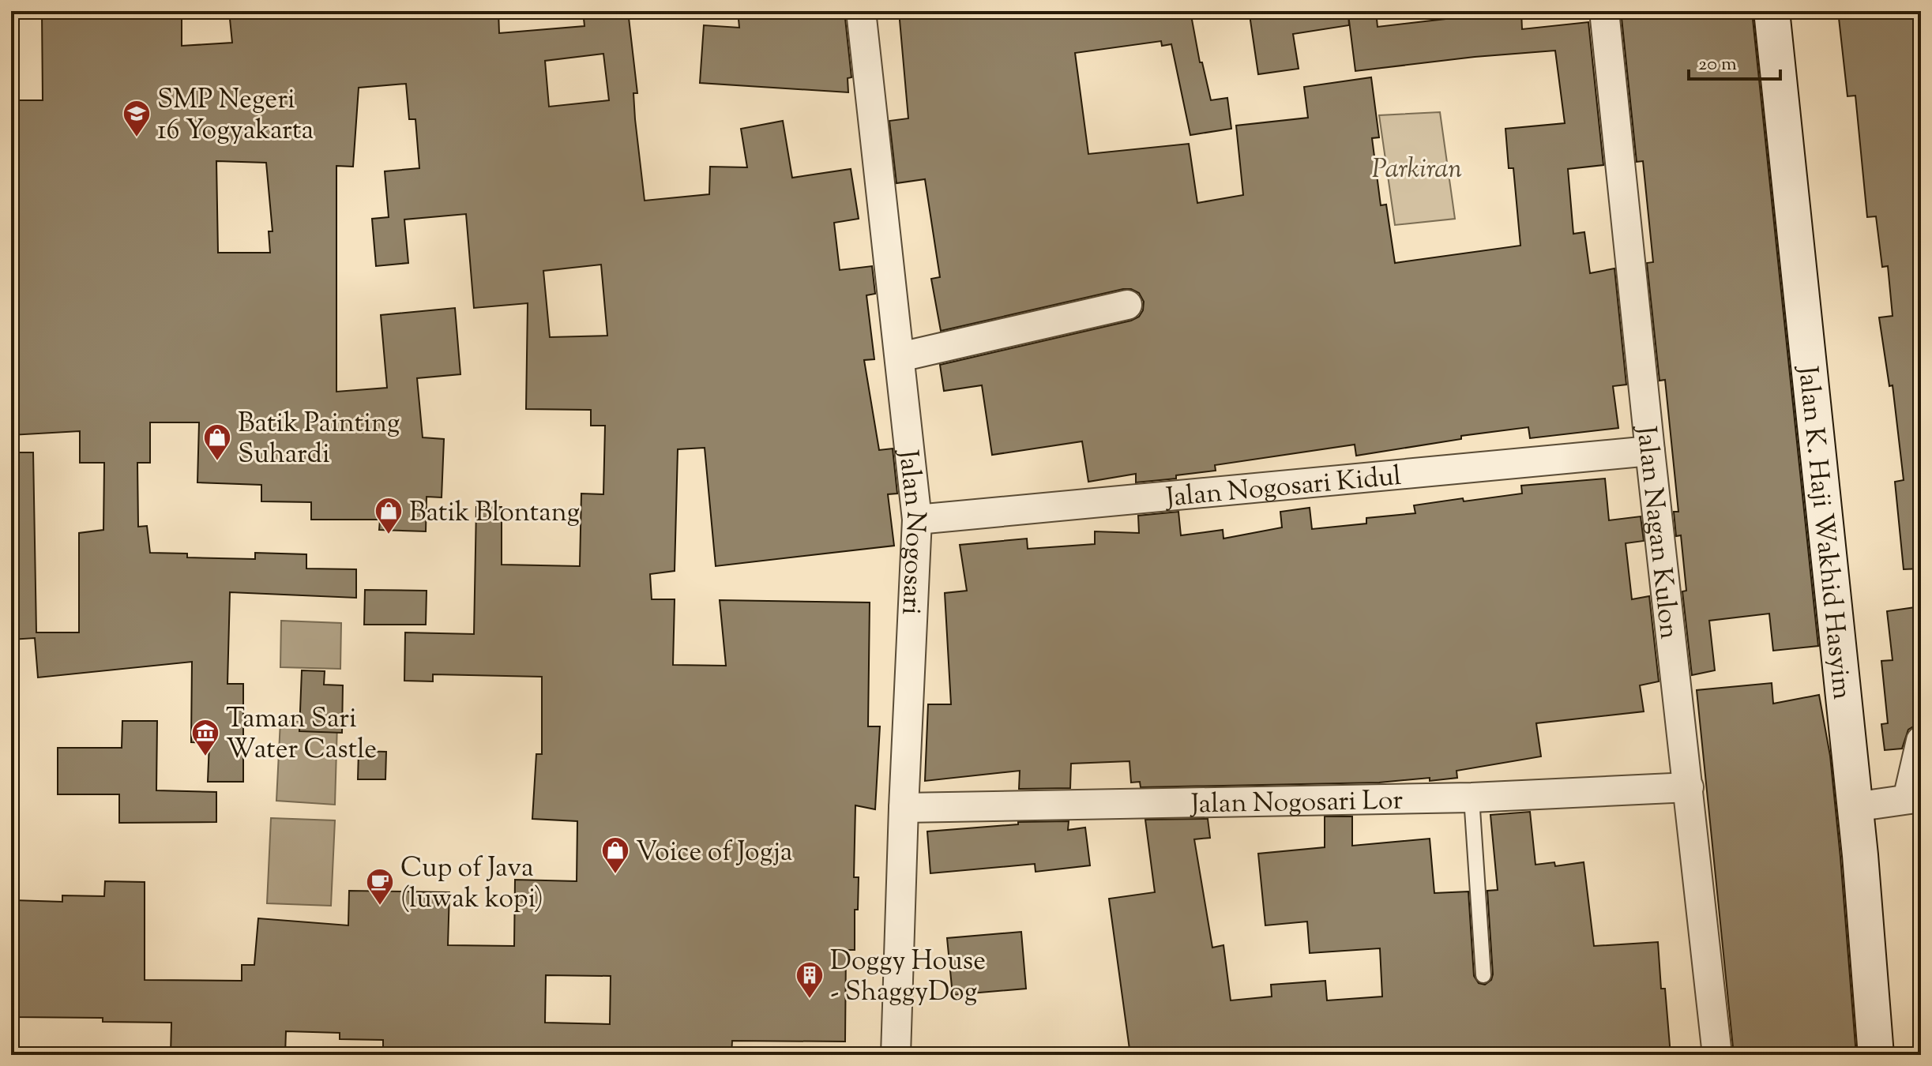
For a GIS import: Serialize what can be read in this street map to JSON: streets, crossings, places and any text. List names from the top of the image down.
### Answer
{
  "streets": {
    "main road": ["Jalan K. Haji Wakhid Hasyim"],
    "street": [
      "Jalan Nogosari Kidul",
      "Jalan Nogosari",
      "Jalan Nagan Kulon",
      "Jalan Nogosari Lor"
    ]
  },
  "crossings": [
    ["Jalan Nogosari Kidul", "Jalan Nogosari"],
    ["Jalan Nogosari Kidul", "Jalan Nagan Kulon"],
    ["Jalan Nogosari", "Jalan Nogosari Lor"],
    ["Jalan Nagan Kulon", "Jalan Nogosari Lor"]
  ],
  "parks": ["Parkiran"],
  "places": {
    "school or university": ["SMP Negeri 16 Yogyakarta"],
    "shop": ["Batik Painting Suhardi", "Batik Blontang", "Voice of Jogja"],
    "museum": ["Taman Sari Water Castle"],
    "cafe": ["Cup of Java (luwak kopi)"],
    "building": ["Doggy House - ShaggyDog"]
  },
  "scale_bar": "20 m"
}
